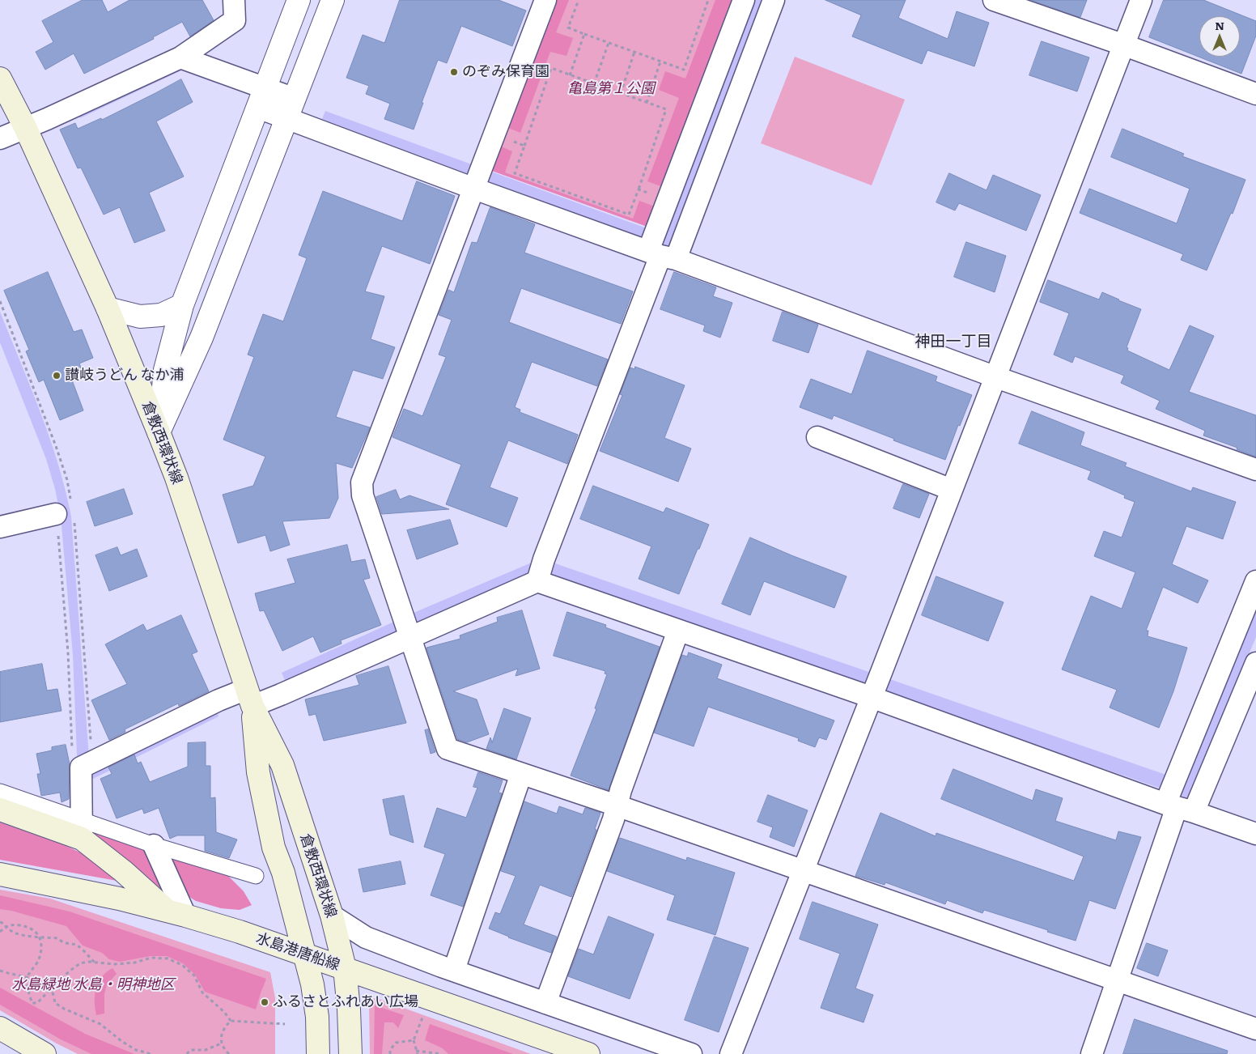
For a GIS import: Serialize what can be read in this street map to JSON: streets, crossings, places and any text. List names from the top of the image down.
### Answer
{
  "streets": {
    "main road": ["倉敷西環状線", "水島港唐船線"]
  },
  "crossings": [
    ["倉敷西環状線", "水島港唐船線"]
  ],
  "districts": ["神田一丁目"],
  "parks": ["亀島第１公園", "水島緑地 水島・明神地区"],
  "places": ["のぞみ保育園", "讃岐うどん なか浦", "ふるさとふれあい広場"],
  "north": "top"
}
